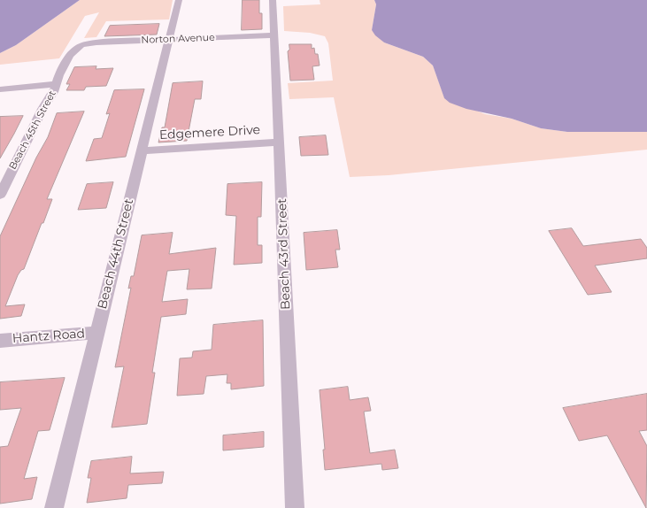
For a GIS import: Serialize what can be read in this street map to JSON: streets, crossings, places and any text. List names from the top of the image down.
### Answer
{
  "streets": {
    "street": [
      "Norton Avenue",
      "Beach 45th Street",
      "Edgemere Drive",
      "Beach 44th Street",
      "Beach 43rd Street",
      "Hantz Road"
    ]
  },
  "crossings": [
    ["Norton Avenue", "Beach 45th Street"],
    ["Norton Avenue", "Beach 44th Street"],
    ["Norton Avenue", "Beach 43rd Street"],
    ["Edgemere Drive", "Beach 44th Street"],
    ["Edgemere Drive", "Beach 43rd Street"],
    ["Beach 44th Street", "Hantz Road"]
  ]
}
